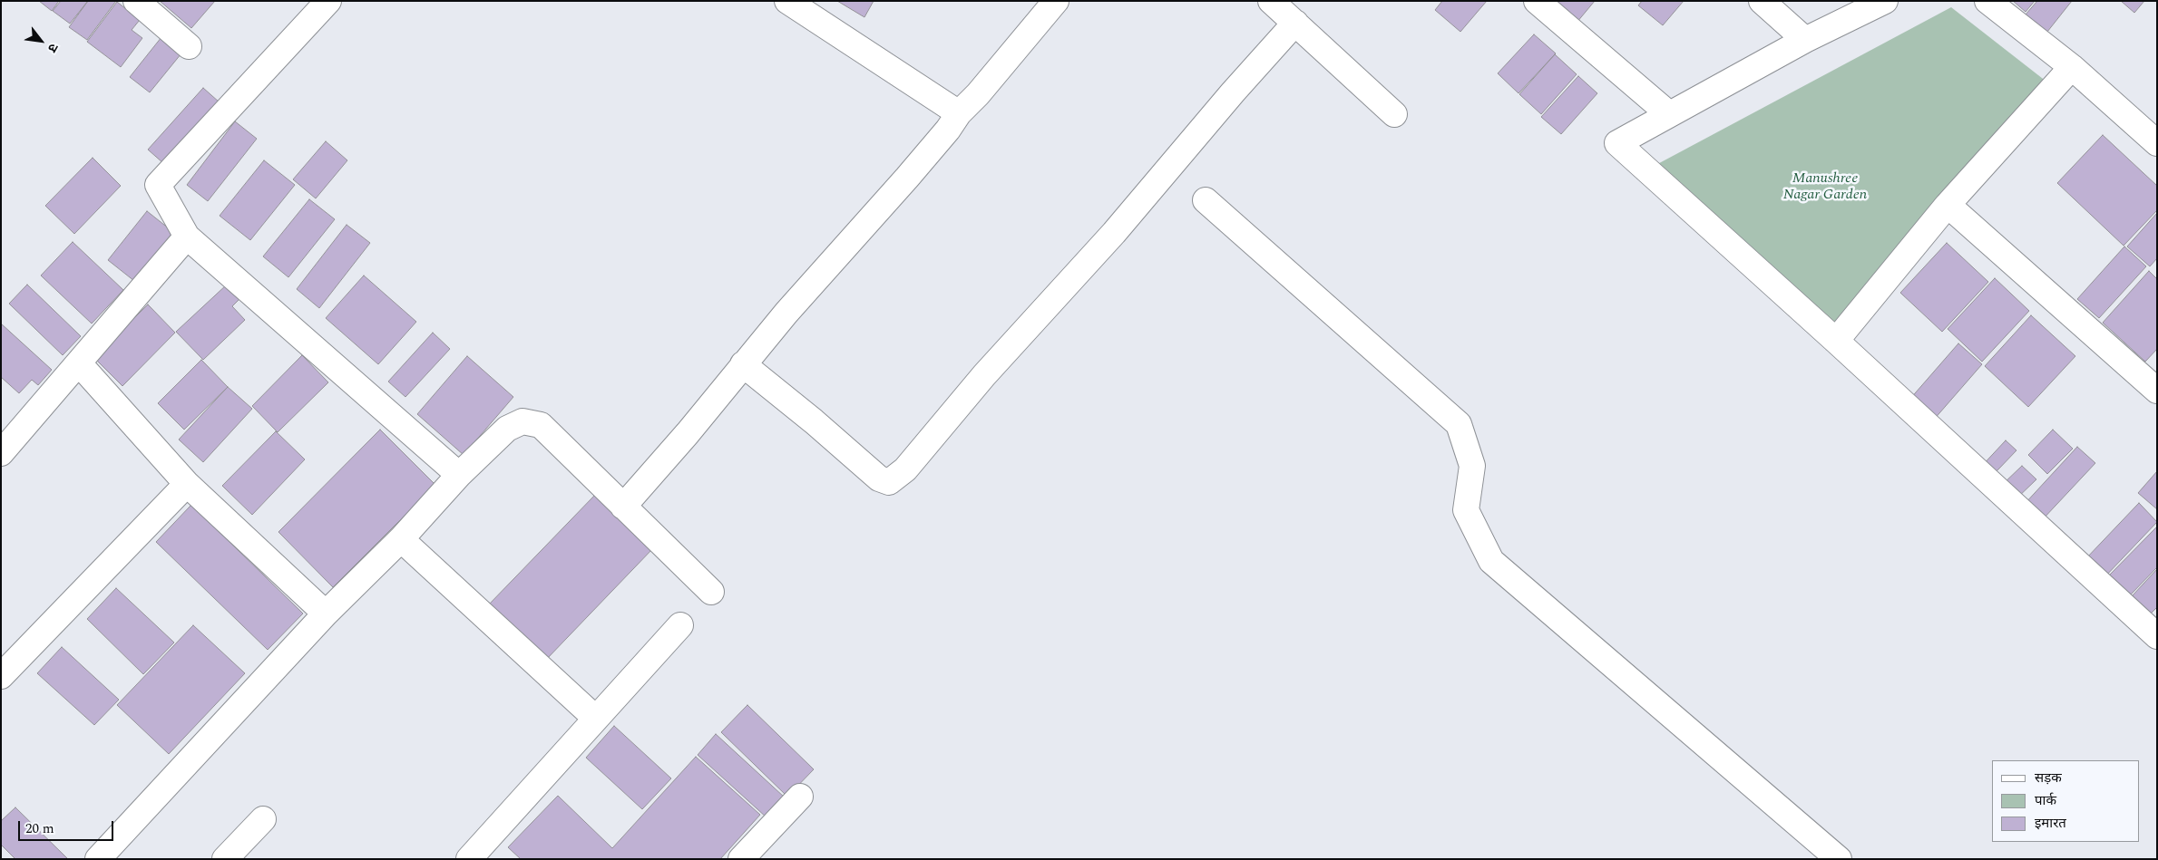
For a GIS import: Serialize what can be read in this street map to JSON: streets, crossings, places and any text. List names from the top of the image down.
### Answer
{
  "parks": ["Manushree Nagar Garden"],
  "legend": ["सड़क", "पार्क", "इमारत"],
  "scale_bar": "20 m",
  "north": "bottom right"
}
